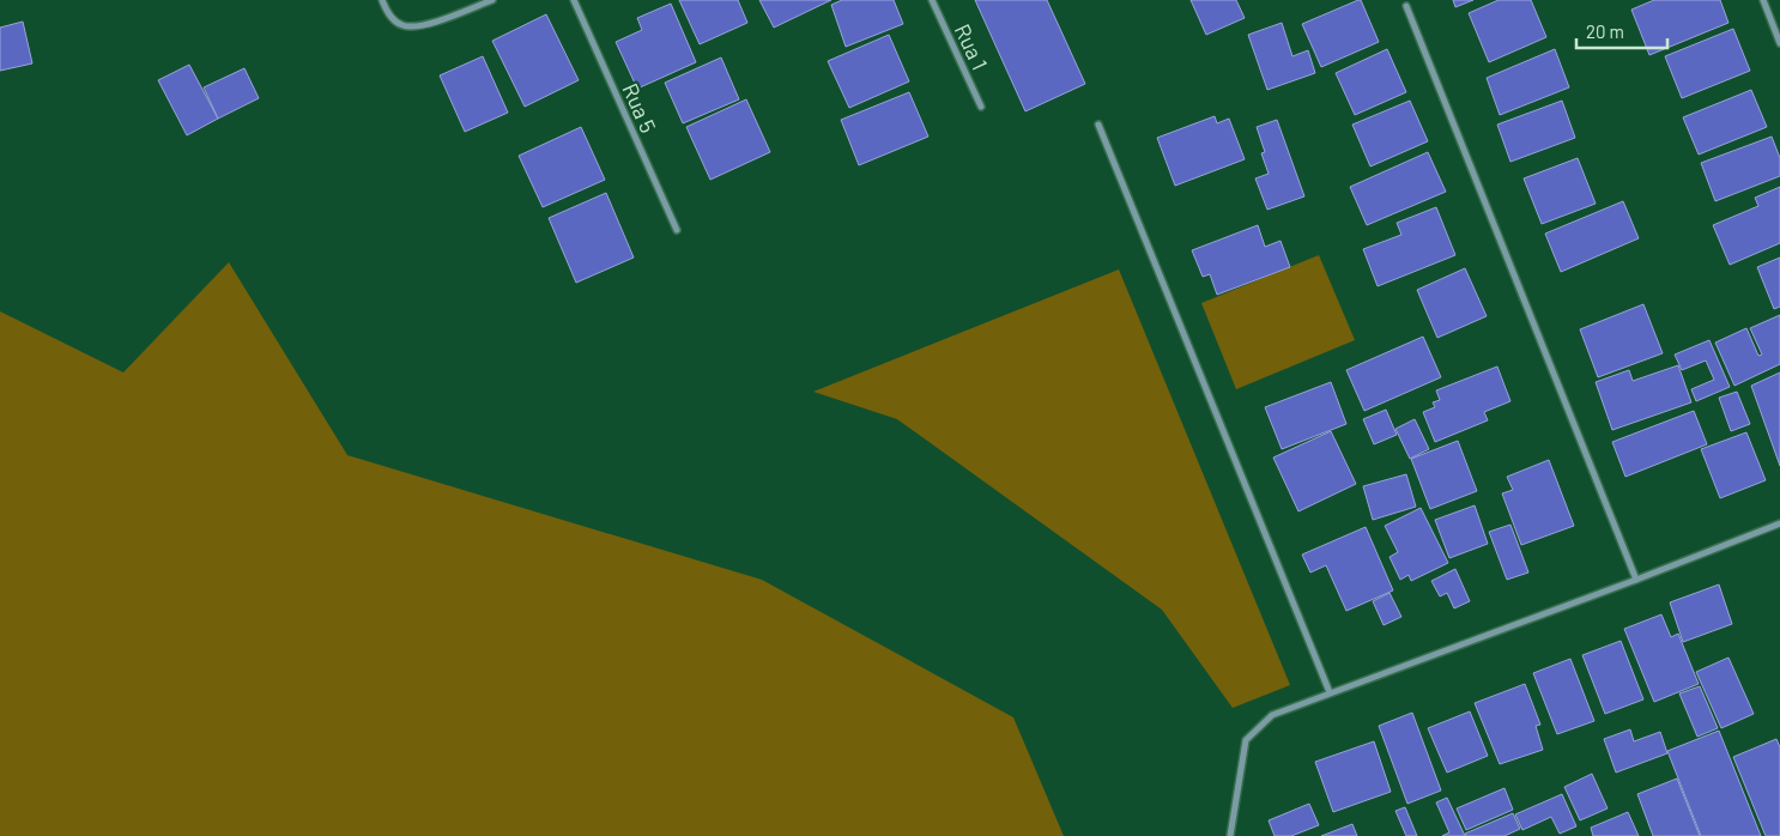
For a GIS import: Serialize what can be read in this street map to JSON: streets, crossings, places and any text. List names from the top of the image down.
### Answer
{
  "streets": {
    "street": ["Rua 1", "Rua 5"]
  },
  "scale_bar": "20 m"
}
